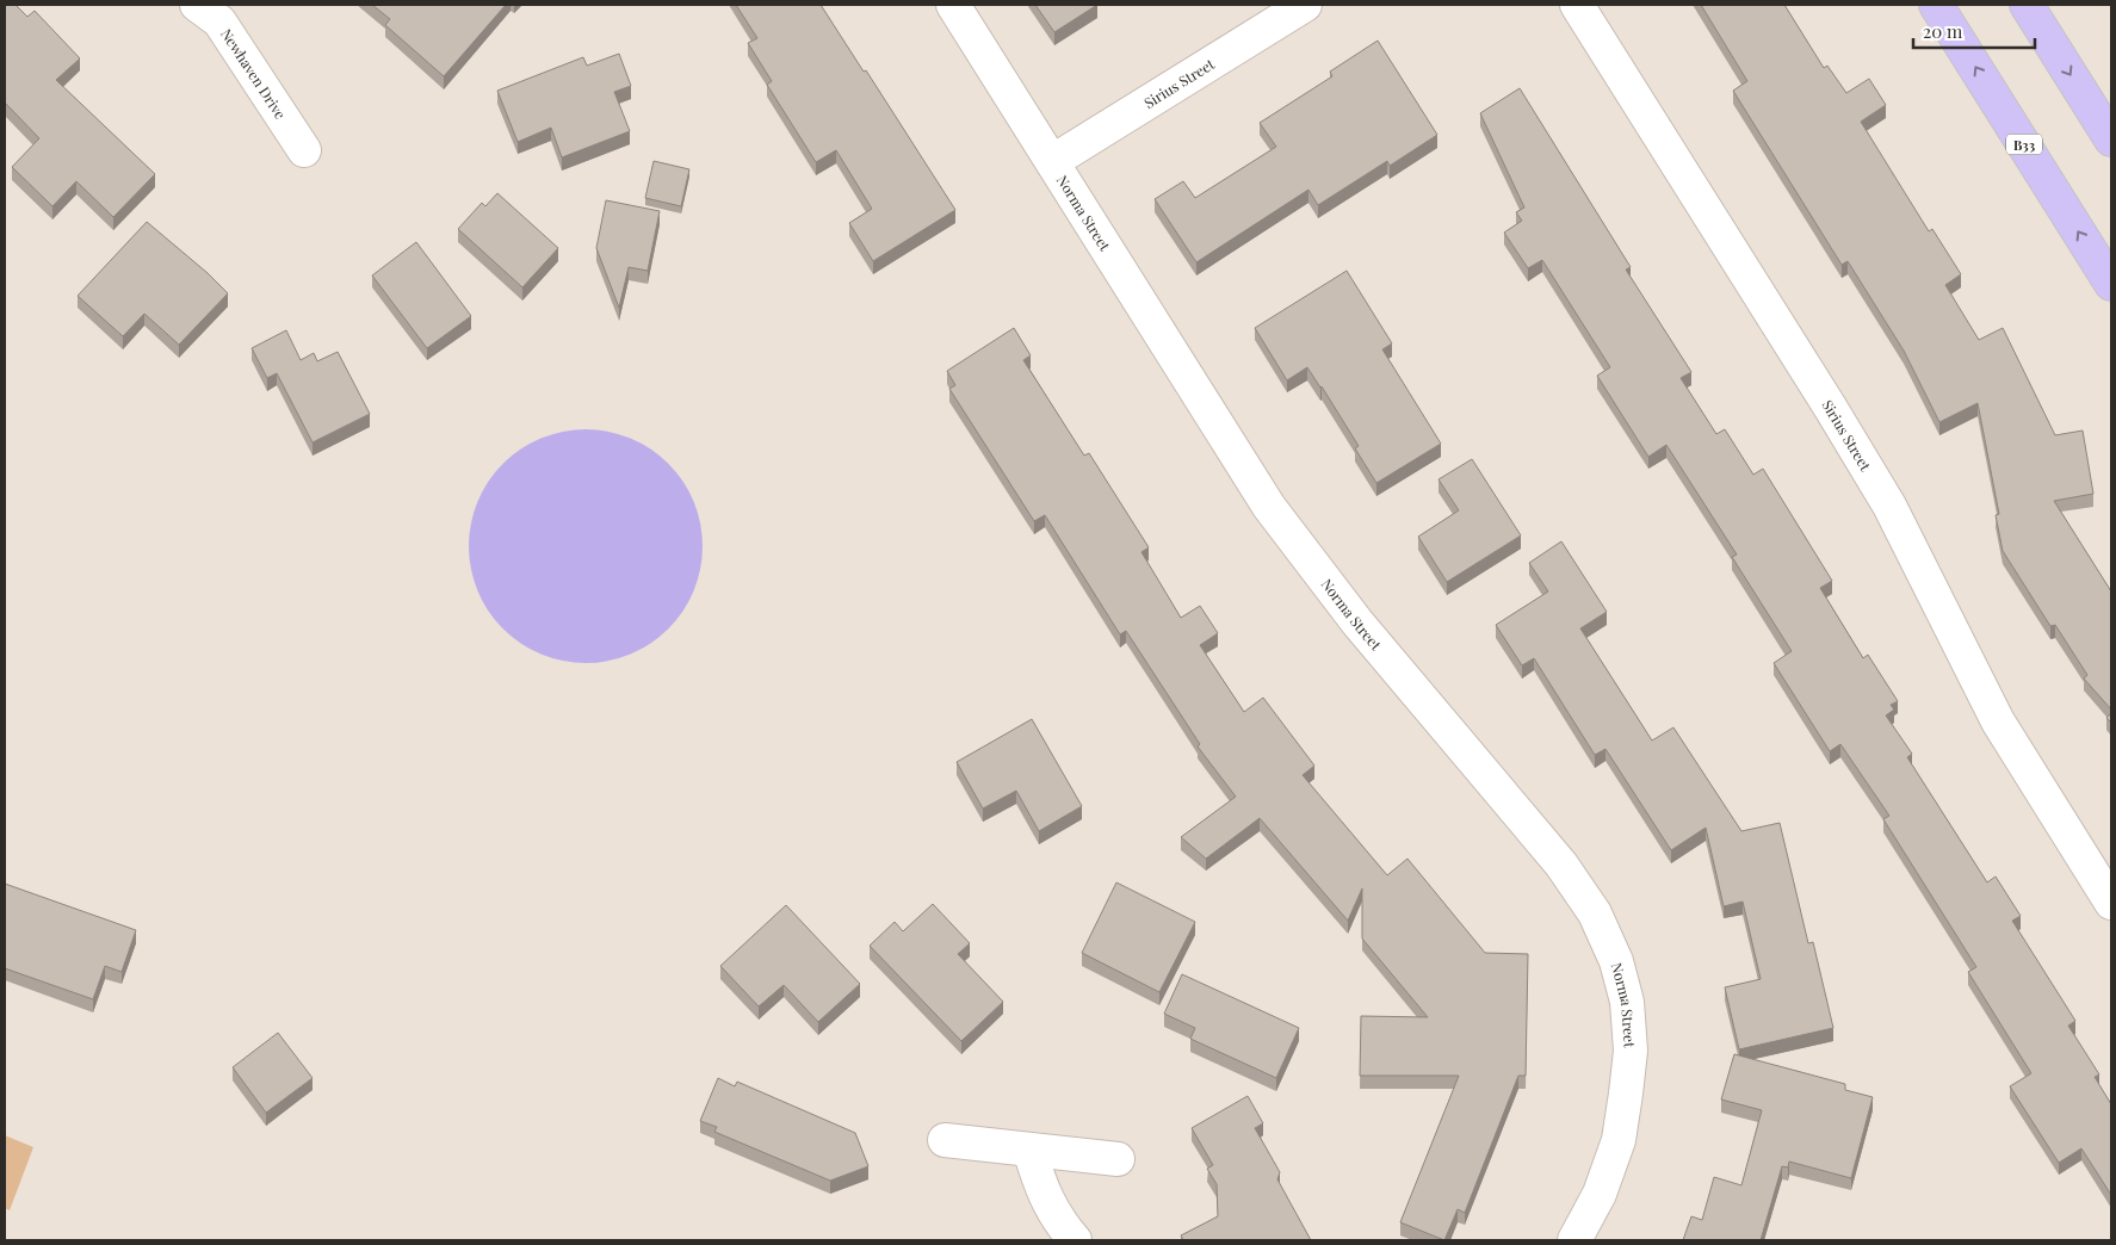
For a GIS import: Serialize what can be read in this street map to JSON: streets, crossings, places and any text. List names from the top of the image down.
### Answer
{
  "streets": {
    "main road": ["B33"],
    "street": ["Newhaven Drive", "Sirius Street", "Norma Street"]
  },
  "crossings": [
    ["Sirius Street", "Norma Street"]
  ],
  "scale_bar": "20 m"
}
